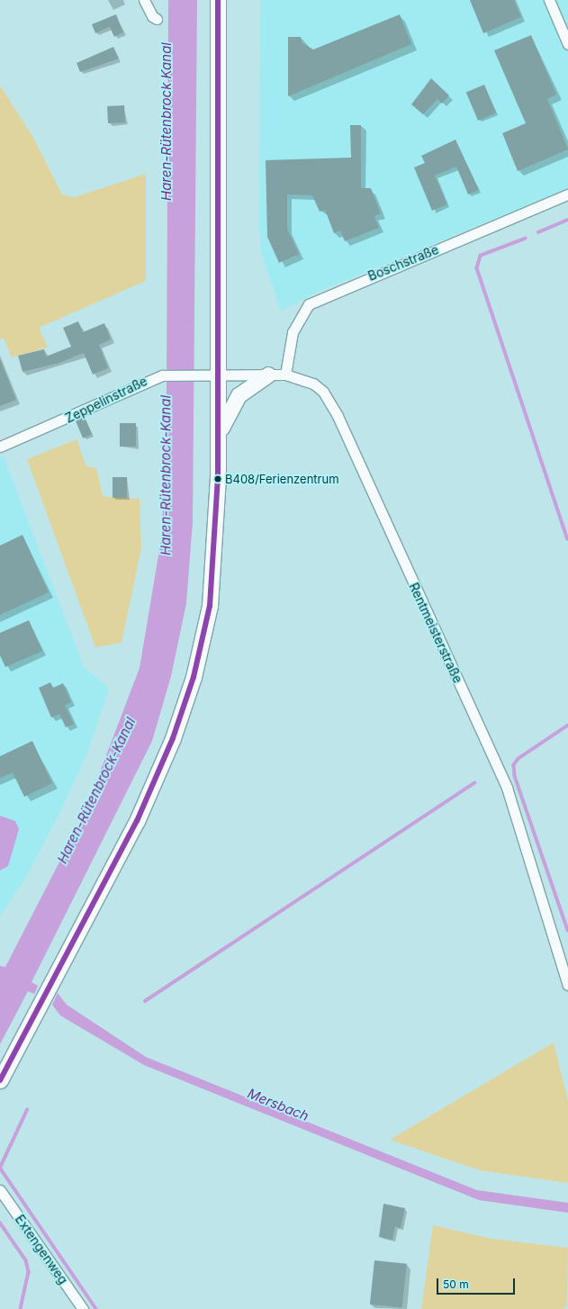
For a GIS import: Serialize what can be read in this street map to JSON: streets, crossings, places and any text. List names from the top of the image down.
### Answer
{
  "streets": {
    "street": [
      "Boschstraße",
      "Zeppelinstraße",
      "Rentmeisterstraße",
      "Extengenweg"
    ]
  },
  "crossings": [
    ["Boschstraße", "Rentmeisterstraße"],
    ["Zeppelinstraße", "Rentmeisterstraße"]
  ],
  "water": ["Haren-Rütenbrock Kanal", "Haren-Rütenbrock-Kanal", "Mersbach"],
  "places": ["B408/Ferienzentrum"],
  "scale_bar": "50 m"
}
